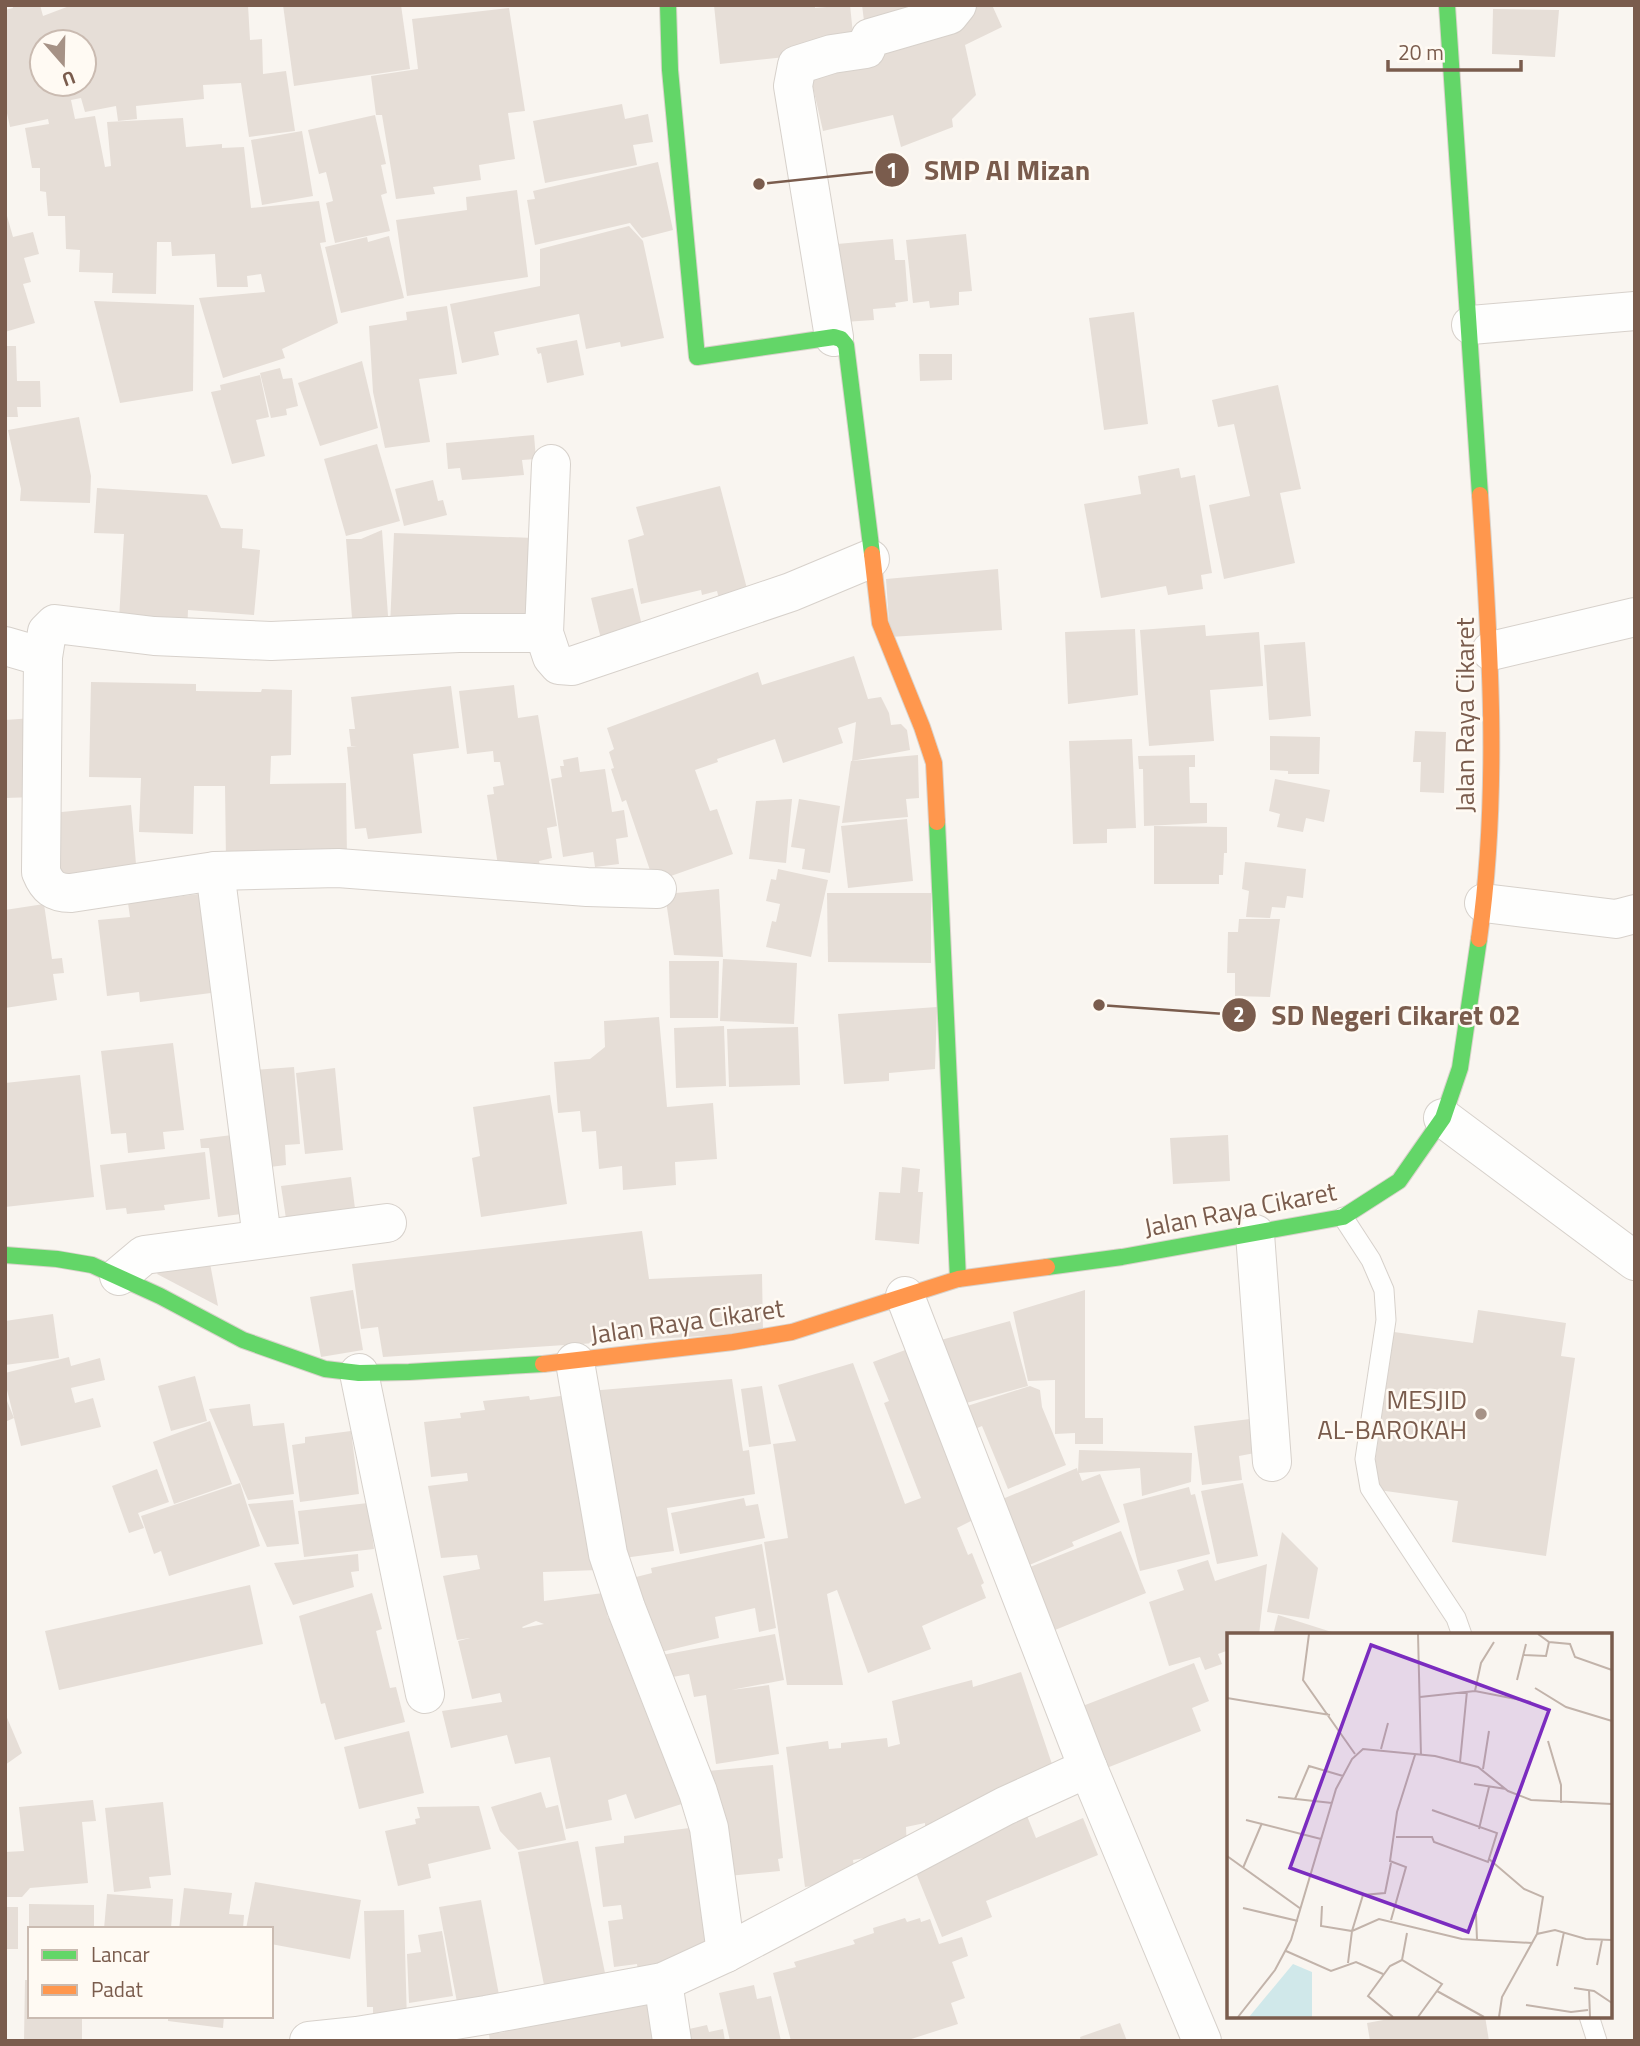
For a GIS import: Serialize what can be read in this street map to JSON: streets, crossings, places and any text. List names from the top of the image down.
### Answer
{
  "streets": {
    "main road": ["Jalan Raya Cikaret"]
  },
  "places": ["SMP Al Mizan", "SD Negeri Cikaret 02", "MESJID AL-BAROKAH"],
  "legend": ["Lancar", "Padat"],
  "scale_bar": "20 m",
  "north": "bottom"
}
